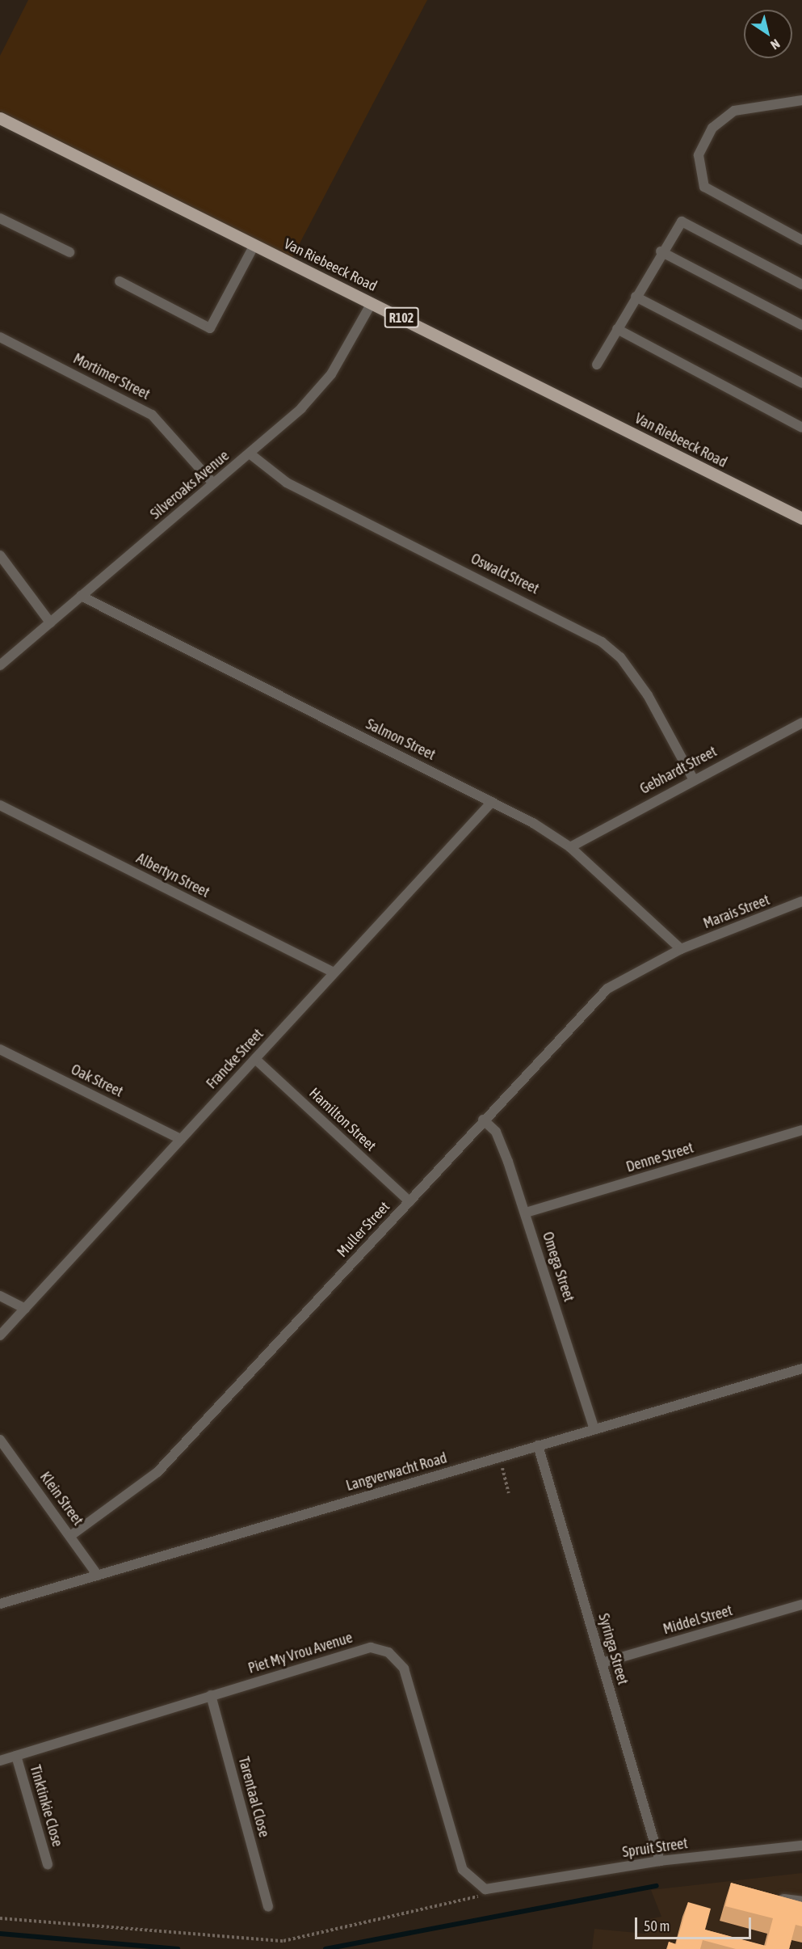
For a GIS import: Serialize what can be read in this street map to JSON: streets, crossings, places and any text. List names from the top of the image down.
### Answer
{
  "streets": {
    "main road": ["Van Riebeeck Road", "R102"],
    "street": [
      "Mortimer Street",
      "Silveroaks Avenue",
      "Oswald Street",
      "Salmon Street",
      "Gebhardt Street",
      "Albertyn Street",
      "Marais Street",
      "Francke Street",
      "Oak Street",
      "Hamilton Street",
      "Denne Street",
      "Muller Street",
      "Omega Street",
      "Langverwacht Road",
      "Klein Street",
      "Middel Street",
      "Syringa Street",
      "Piet My Vrou Avenue",
      "Tarentaal Close",
      "Tinktinkie Close",
      "Spruit Street"
    ]
  },
  "crossings": [
    ["Van Riebeeck Road", "Silveroaks Avenue"],
    ["Mortimer Street", "Silveroaks Avenue"],
    ["Silveroaks Avenue", "Oswald Street"],
    ["Silveroaks Avenue", "Salmon Street"],
    ["Oswald Street", "Gebhardt Street"],
    ["Salmon Street", "Gebhardt Street"],
    ["Salmon Street", "Marais Street"],
    ["Salmon Street", "Francke Street"],
    ["Salmon Street", "Muller Street"],
    ["Albertyn Street", "Francke Street"],
    ["Marais Street", "Muller Street"],
    ["Francke Street", "Oak Street"],
    ["Francke Street", "Hamilton Street"],
    ["Hamilton Street", "Muller Street"],
    ["Denne Street", "Omega Street"],
    ["Muller Street", "Omega Street"],
    ["Muller Street", "Klein Street"],
    ["Omega Street", "Langverwacht Road"],
    ["Langverwacht Road", "Klein Street"],
    ["Langverwacht Road", "Syringa Street"],
    ["Middel Street", "Syringa Street"],
    ["Syringa Street", "Spruit Street"],
    ["Piet My Vrou Avenue", "Tarentaal Close"],
    ["Piet My Vrou Avenue", "Tinktinkie Close"],
    ["Piet My Vrou Avenue", "Spruit Street"]
  ],
  "scale_bar": "50 m",
  "north": "bottom right"
}
